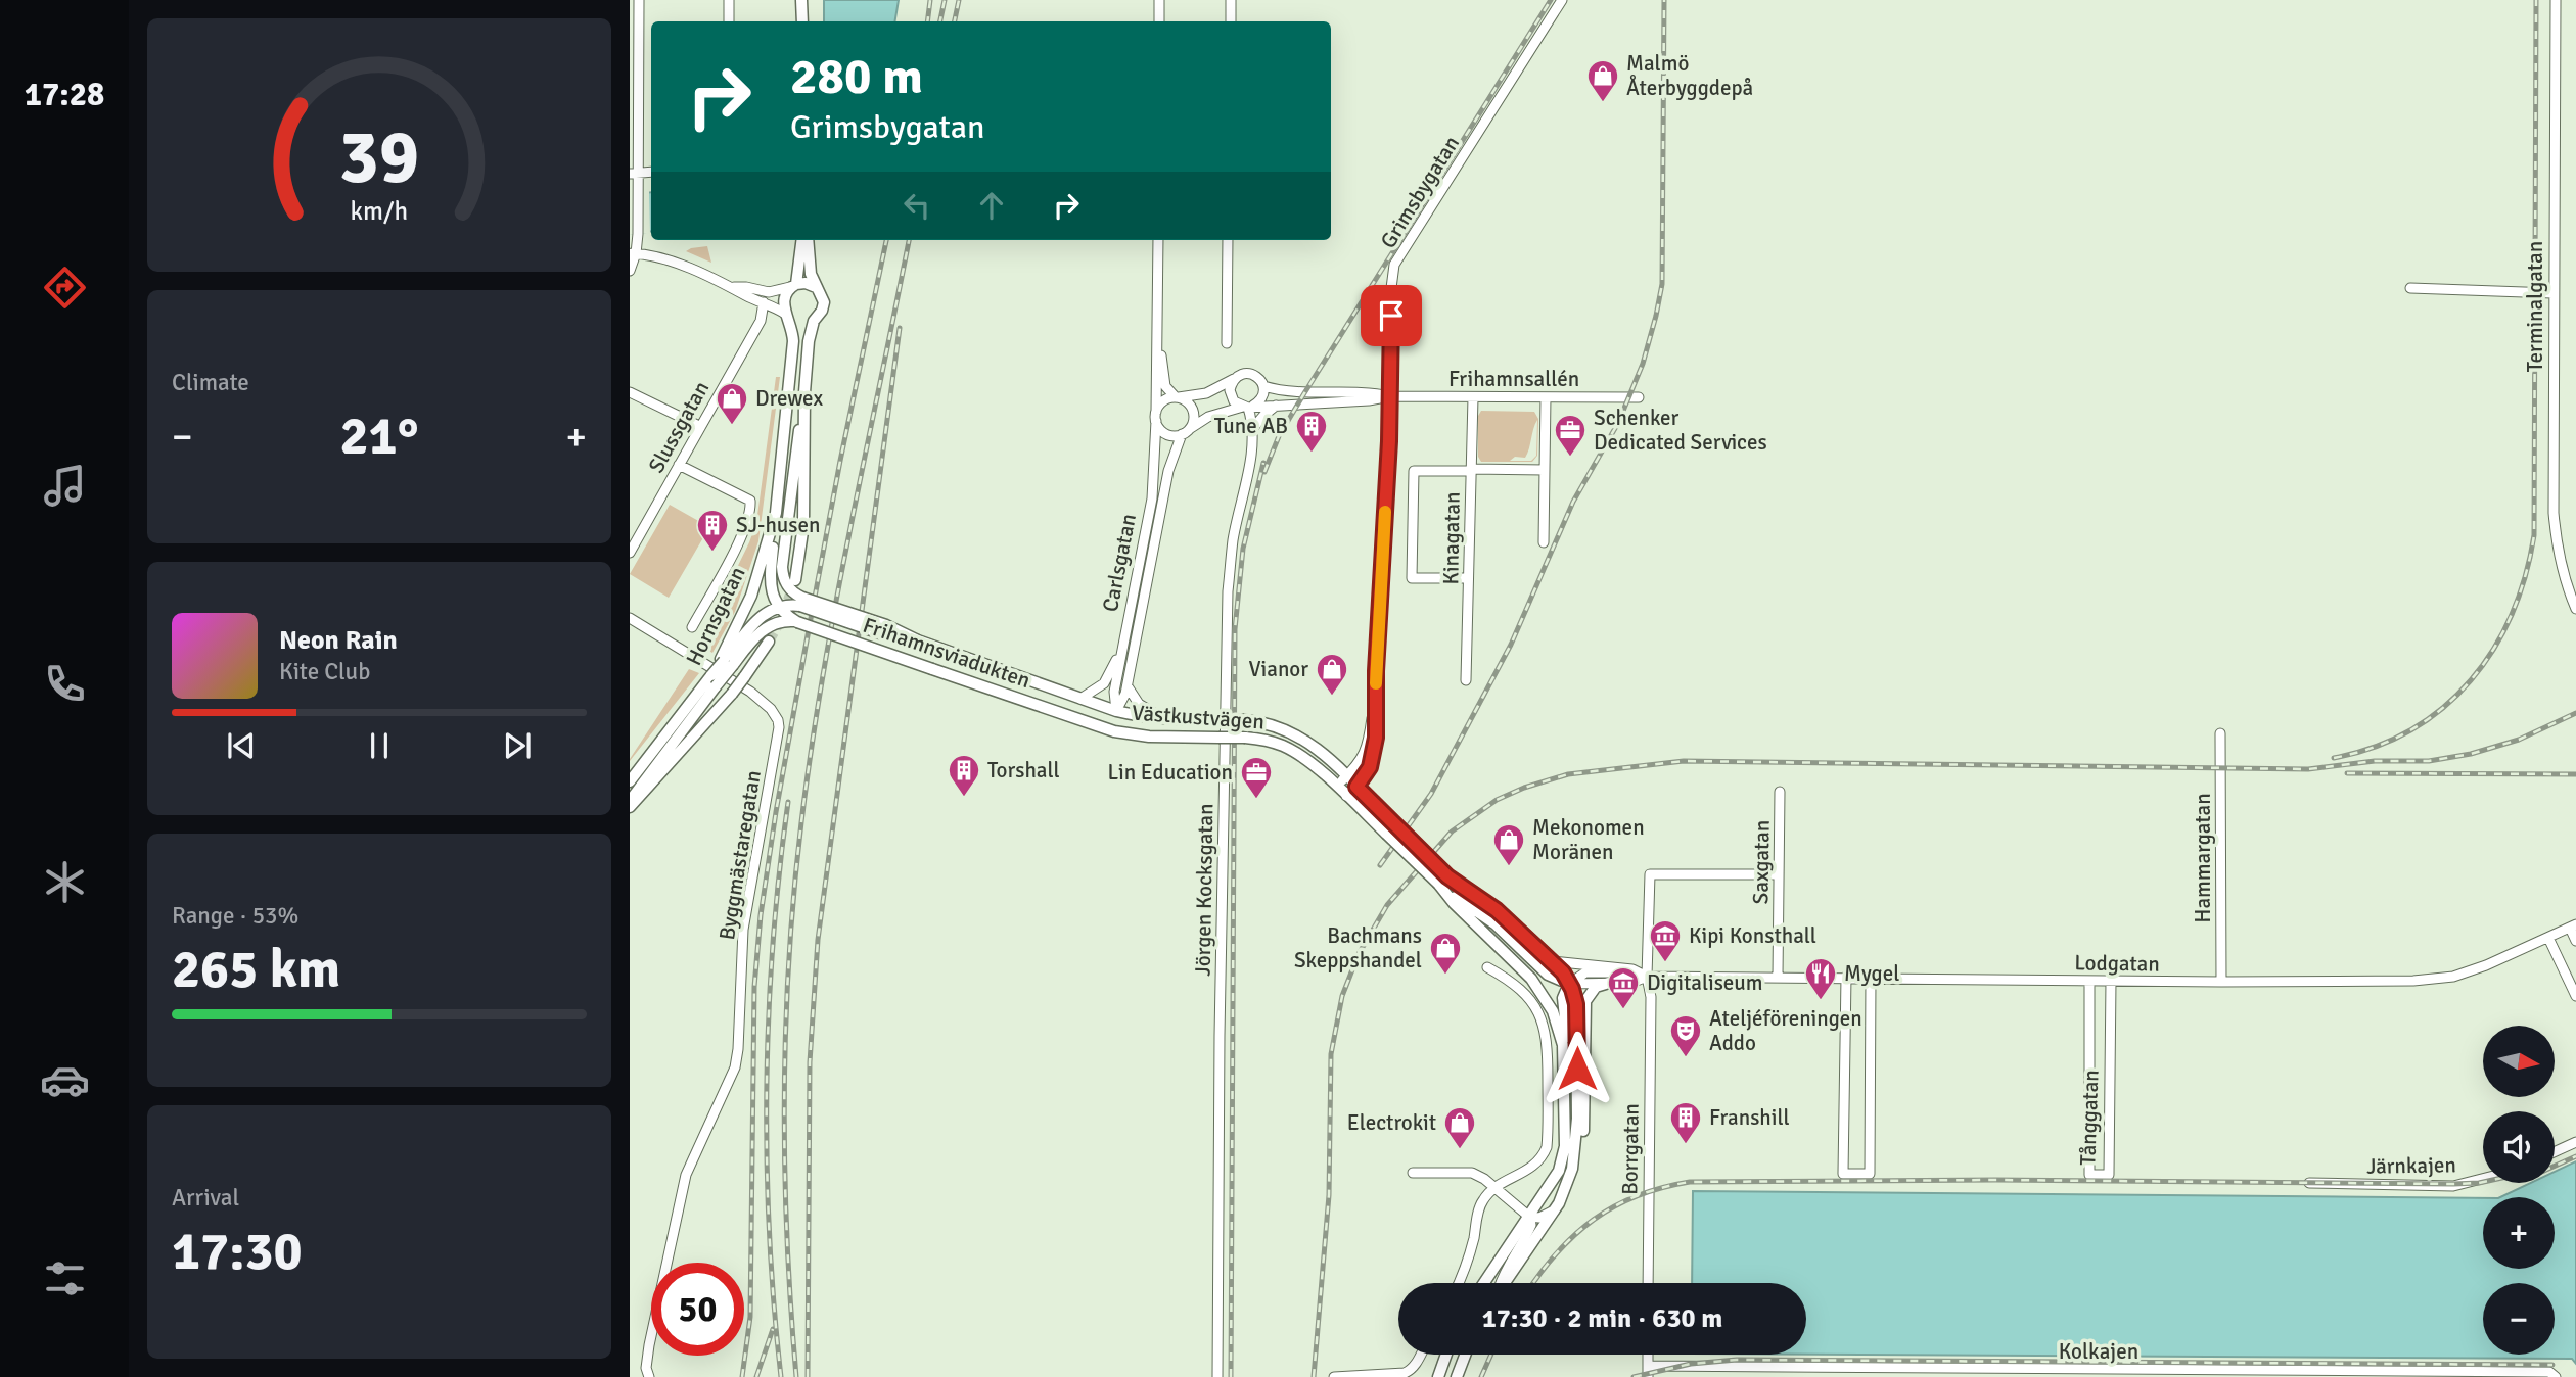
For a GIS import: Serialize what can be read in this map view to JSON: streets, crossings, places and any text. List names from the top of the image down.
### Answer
{
  "streets": {
    "main road": ["Hornsgatan", "Frihamnsviadukten", "Västkustvägen"],
    "street": [
      "Grimsbygatan",
      "Terminalgatan",
      "Frihamnsallén",
      "Slussgatan",
      "Kinagatan",
      "Carlsgatan",
      "Byggmästaregatan",
      "Hammargatan",
      "Saxgatan",
      "Jörgen Kocksgatan",
      "Lodgatan",
      "Tånggatan",
      "Borrgatan",
      "Järnkajen",
      "Kolkajen"
    ]
  },
  "crossings": [
    ["Grimsbygatan", "Frihamnsallén"],
    ["Grimsbygatan", "Västkustvägen"],
    ["Frihamnsallén", "Kinagatan"],
    ["Frihamnsallén", "Carlsgatan"],
    ["Frihamnsallén", "Jörgen Kocksgatan"],
    ["Carlsgatan", "Frihamnsviadukten"],
    ["Frihamnsviadukten", "Västkustvägen"],
    ["Västkustvägen", "Lodgatan"],
    ["Hammargatan", "Lodgatan"],
    ["Saxgatan", "Lodgatan"],
    ["Saxgatan", "Borrgatan"],
    ["Lodgatan", "Tånggatan"],
    ["Lodgatan", "Borrgatan"]
  ],
  "places": {
    "shop": [
      "Malmö Återbyggdepå",
      "Drewex",
      "Vianor",
      "Mekonomen Moränen",
      "Bachmans Skeppshandel",
      "Electrokit"
    ],
    "building": [
      "Tune AB",
      "SJ-husen",
      "Torshall",
      "Franshill"
    ],
    "office": ["Schenker Dedicated Services", "Lin Education"],
    "museum": ["Kipi Konsthall", "Digitaliseum"],
    "restaurant": ["Mygel"],
    "theatre": ["Ateljéföreningen Addo"]
  },
  "north": "right",
  "page": {
    "tabs": "17:28",
    "turn": ["280 m", "Grimsbygatan"],
    "tile": [
      "Climate",
      ["Range · 53%", "265 km"],
      ["Arrival", "17:30"]
    ],
    "heat": ["−", "21°", "+"],
    "song": ["Neon Rain", "Kite Club"],
    "map_buttons": ["+", "−"],
    "limit": "50",
    "trip": "17:30 · 2 min · 630 m",
    "gauge": ["39", "km/h"]
  }
}
